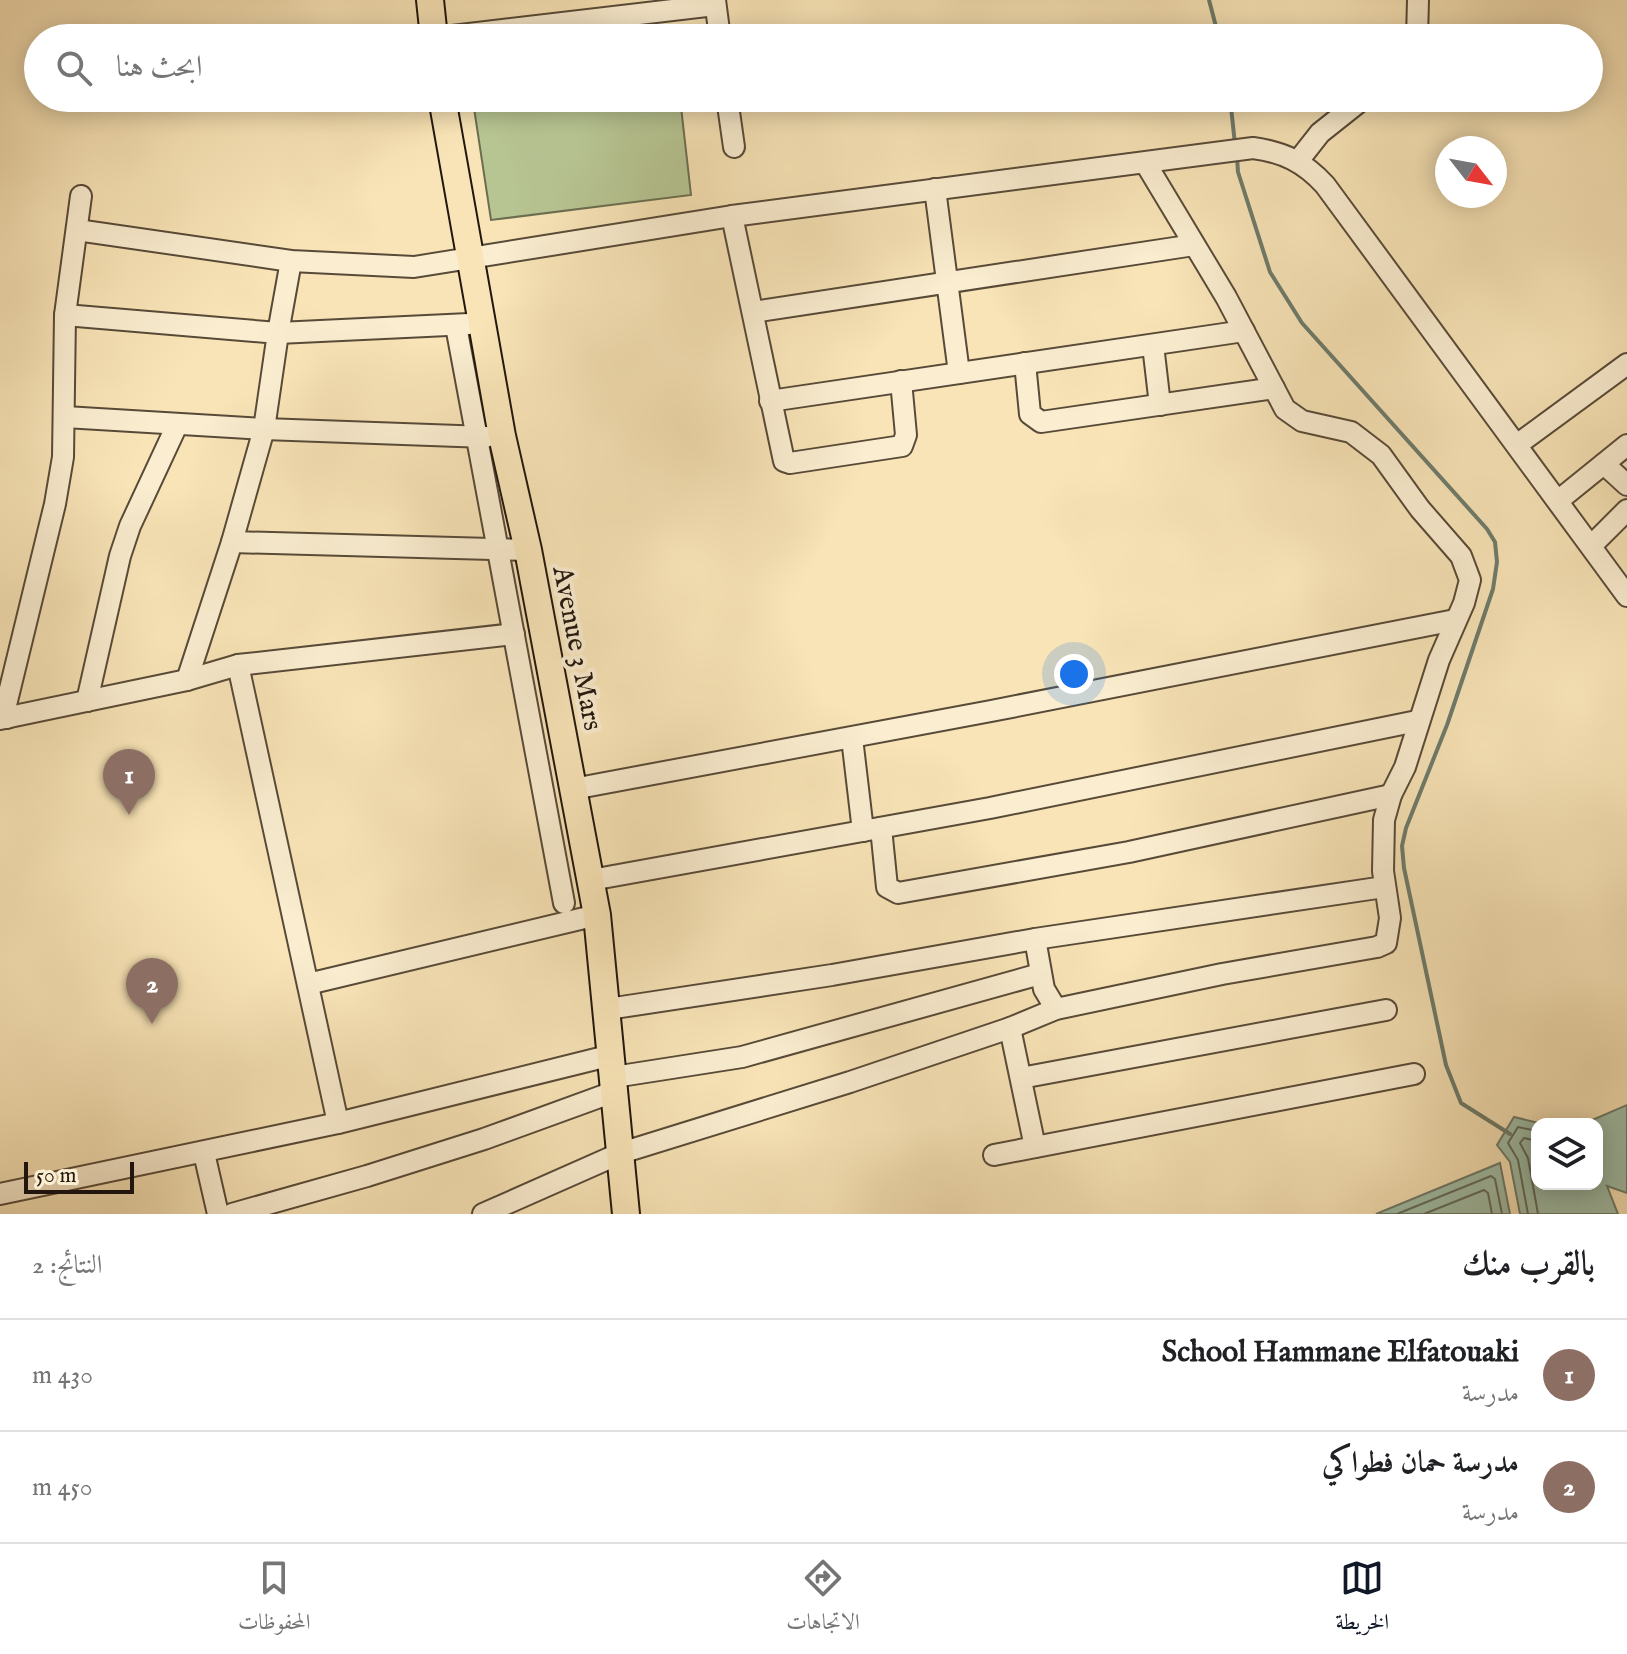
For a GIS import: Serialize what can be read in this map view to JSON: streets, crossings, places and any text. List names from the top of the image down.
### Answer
{
  "streets": {
    "main road": ["Avenue 3 Mars"]
  },
  "scale_bar": "50 m",
  "north": "bottom right",
  "page": {
    "search": "ابحث هنا",
    "pins": ["1", "2"],
    "scale": "50 m",
    "heading": ["بالقرب منك", "النتائج: 2"],
    "list": [
      {
        "mark": "1",
        "name": "School Hammane Elfatouaki",
        "note": "مدرسة",
        "value": "430 m"
      },
      {
        "mark": "2",
        "name": "مدرسة حمان فطواكي",
        "note": "مدرسة",
        "value": "450 m"
      }
    ],
    "nav": ["الخريطة", "الاتجاهات", "المحفوظات"]
  }
}
